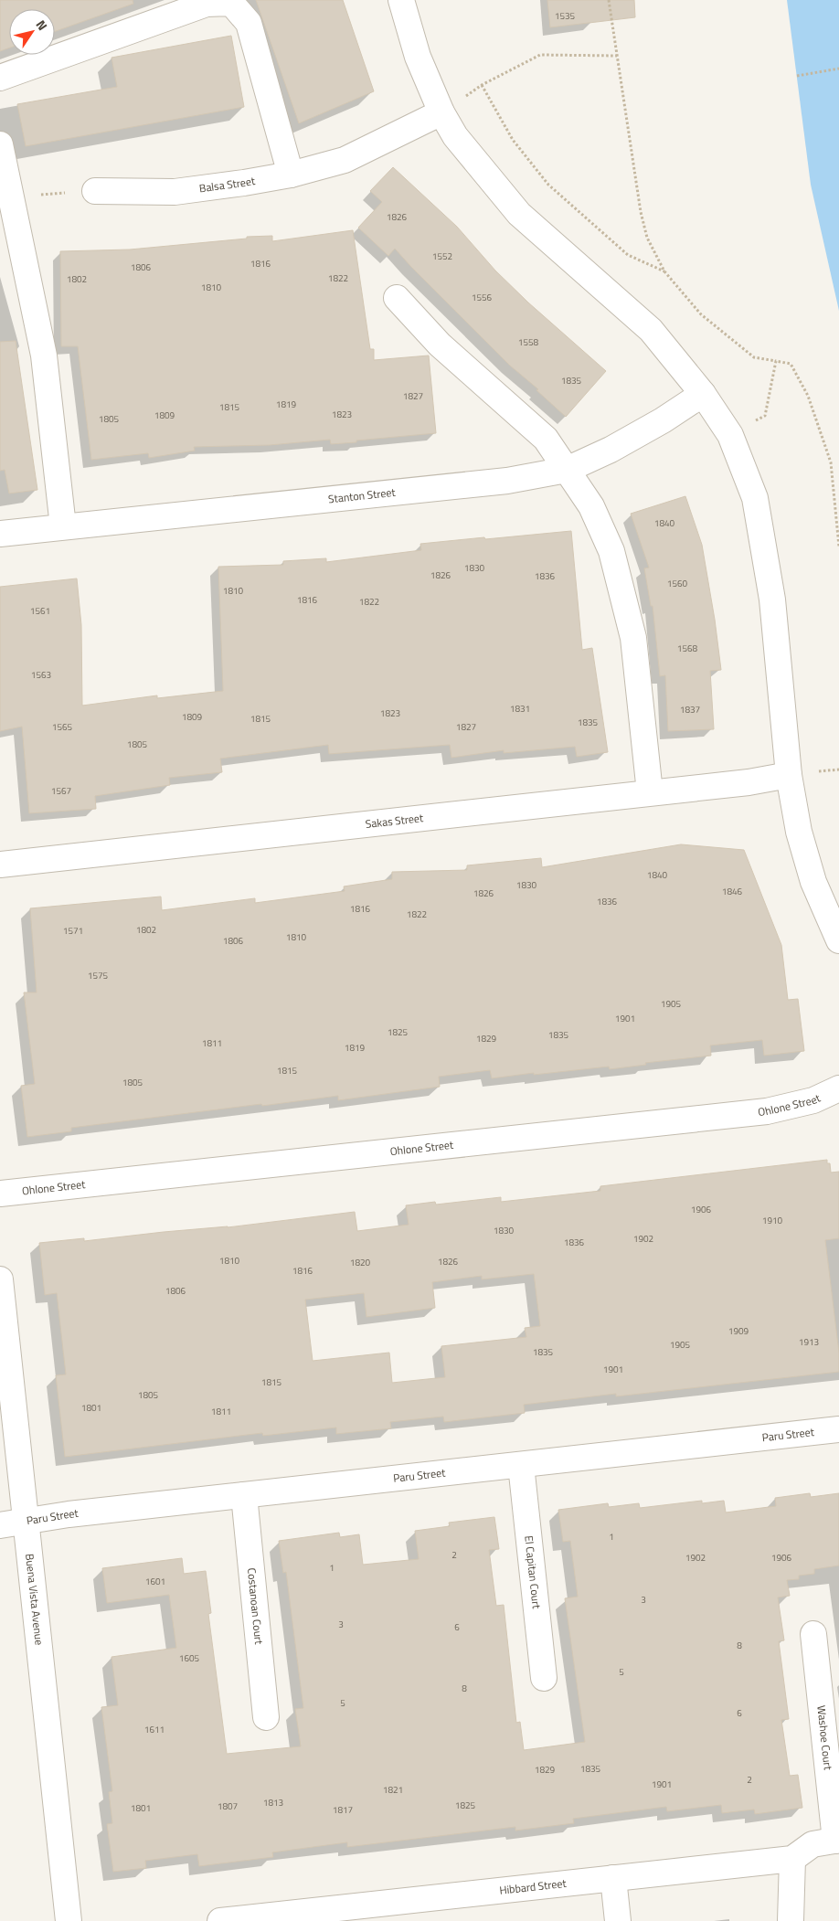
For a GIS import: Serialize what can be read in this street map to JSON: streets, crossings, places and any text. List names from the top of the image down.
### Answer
{
  "streets": {
    "street": [
      "Balsa Street",
      "Stanton Street",
      "Sakas Street",
      "Ohlone Street",
      "Paru Street",
      "El Capitan Court",
      "Buena Vista Avenue",
      "Costanoan Court",
      "Washoe Court",
      "Hibbard Street"
    ]
  },
  "crossings": [
    ["Paru Street", "El Capitan Court"],
    ["Paru Street", "Buena Vista Avenue"],
    ["Paru Street", "Costanoan Court"],
    ["Washoe Court", "Hibbard Street"]
  ],
  "house_numbers": [
    "1535",
    "1826",
    "1552",
    "1816",
    "1806",
    "1822",
    "1802",
    "1810",
    "1556",
    "1558",
    "1835",
    "1827",
    "1819",
    "1815",
    "1823",
    "1809",
    "1805",
    "1840",
    "1830",
    "1826",
    "1836",
    "1560",
    "1810",
    "1816",
    "1822",
    "1561",
    "1568",
    "1563",
    "1831",
    "1837",
    "1823",
    "1809",
    "1815",
    "1835",
    "1565",
    "1827",
    "1805",
    "1567",
    "1840",
    "1830",
    "1846",
    "1826",
    "1836",
    "1816",
    "1822",
    "1802",
    "1571",
    "1810",
    "1806",
    "1575",
    "1905",
    "1901",
    "1825",
    "1835",
    "1829",
    "1811",
    "1819",
    "1815",
    "1805",
    "1906",
    "1910",
    "1830",
    "1902",
    "1836",
    "1810",
    "1826",
    "1820",
    "1816",
    "1806",
    "1909",
    "1913",
    "1905",
    "1835",
    "1901",
    "1815",
    "1805",
    "1801",
    "1811",
    "1",
    "2",
    "1902",
    "1906",
    "1",
    "1601",
    "3",
    "3",
    "6",
    "8",
    "1605",
    "5",
    "8",
    "5",
    "6",
    "1611",
    "1835",
    "1829",
    "2",
    "1901",
    "1821",
    "1813",
    "1825",
    "1807",
    "1801",
    "1817"
  ],
  "north": "top right"
}
